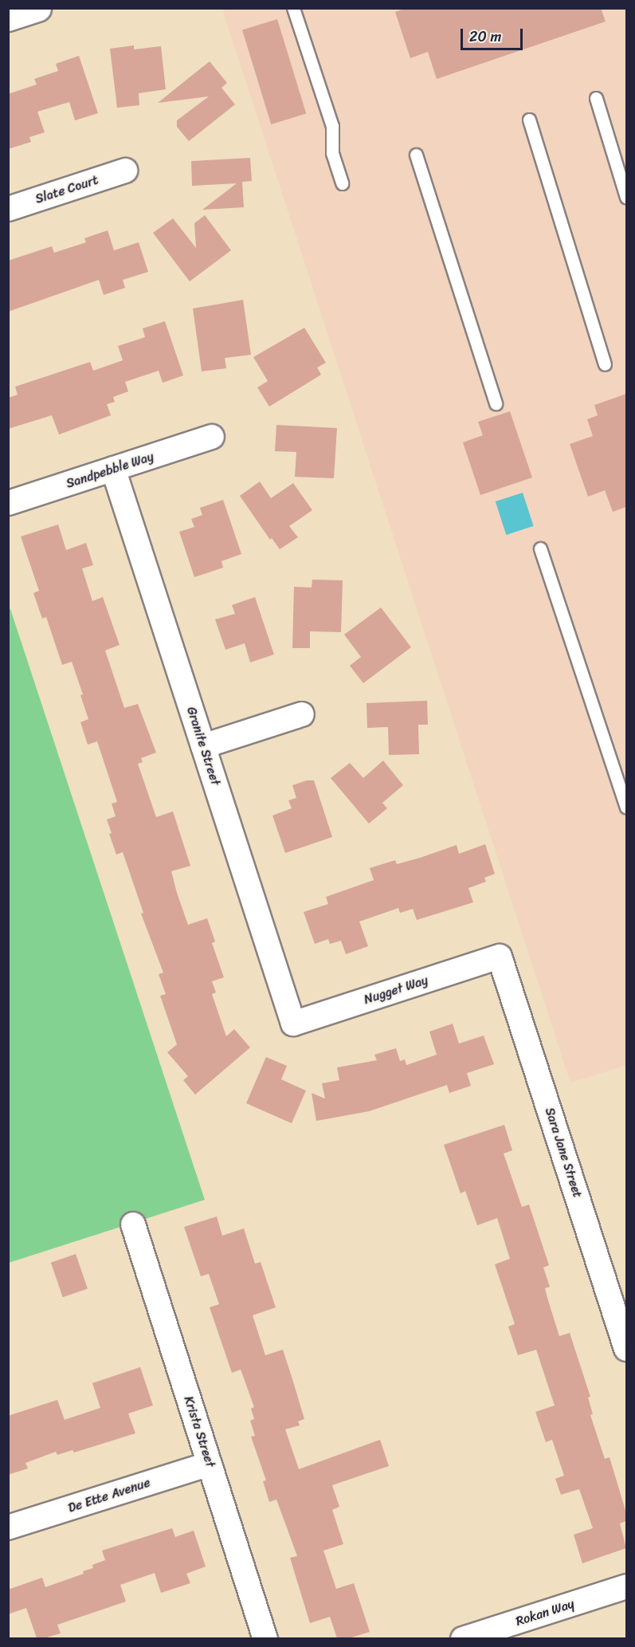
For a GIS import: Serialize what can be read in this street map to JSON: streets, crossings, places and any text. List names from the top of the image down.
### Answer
{
  "streets": {
    "street": [
      "Slate Court",
      "Sandpebble Way",
      "Granite Street",
      "Nugget Way",
      "Sara Jane Street",
      "Krista Street",
      "De Ette Avenue",
      "Rokan Way"
    ]
  },
  "crossings": [
    ["Sandpebble Way", "Granite Street"],
    ["Granite Street", "Nugget Way"],
    ["Nugget Way", "Sara Jane Street"],
    ["Krista Street", "De Ette Avenue"]
  ],
  "scale_bar": "20 m"
}
